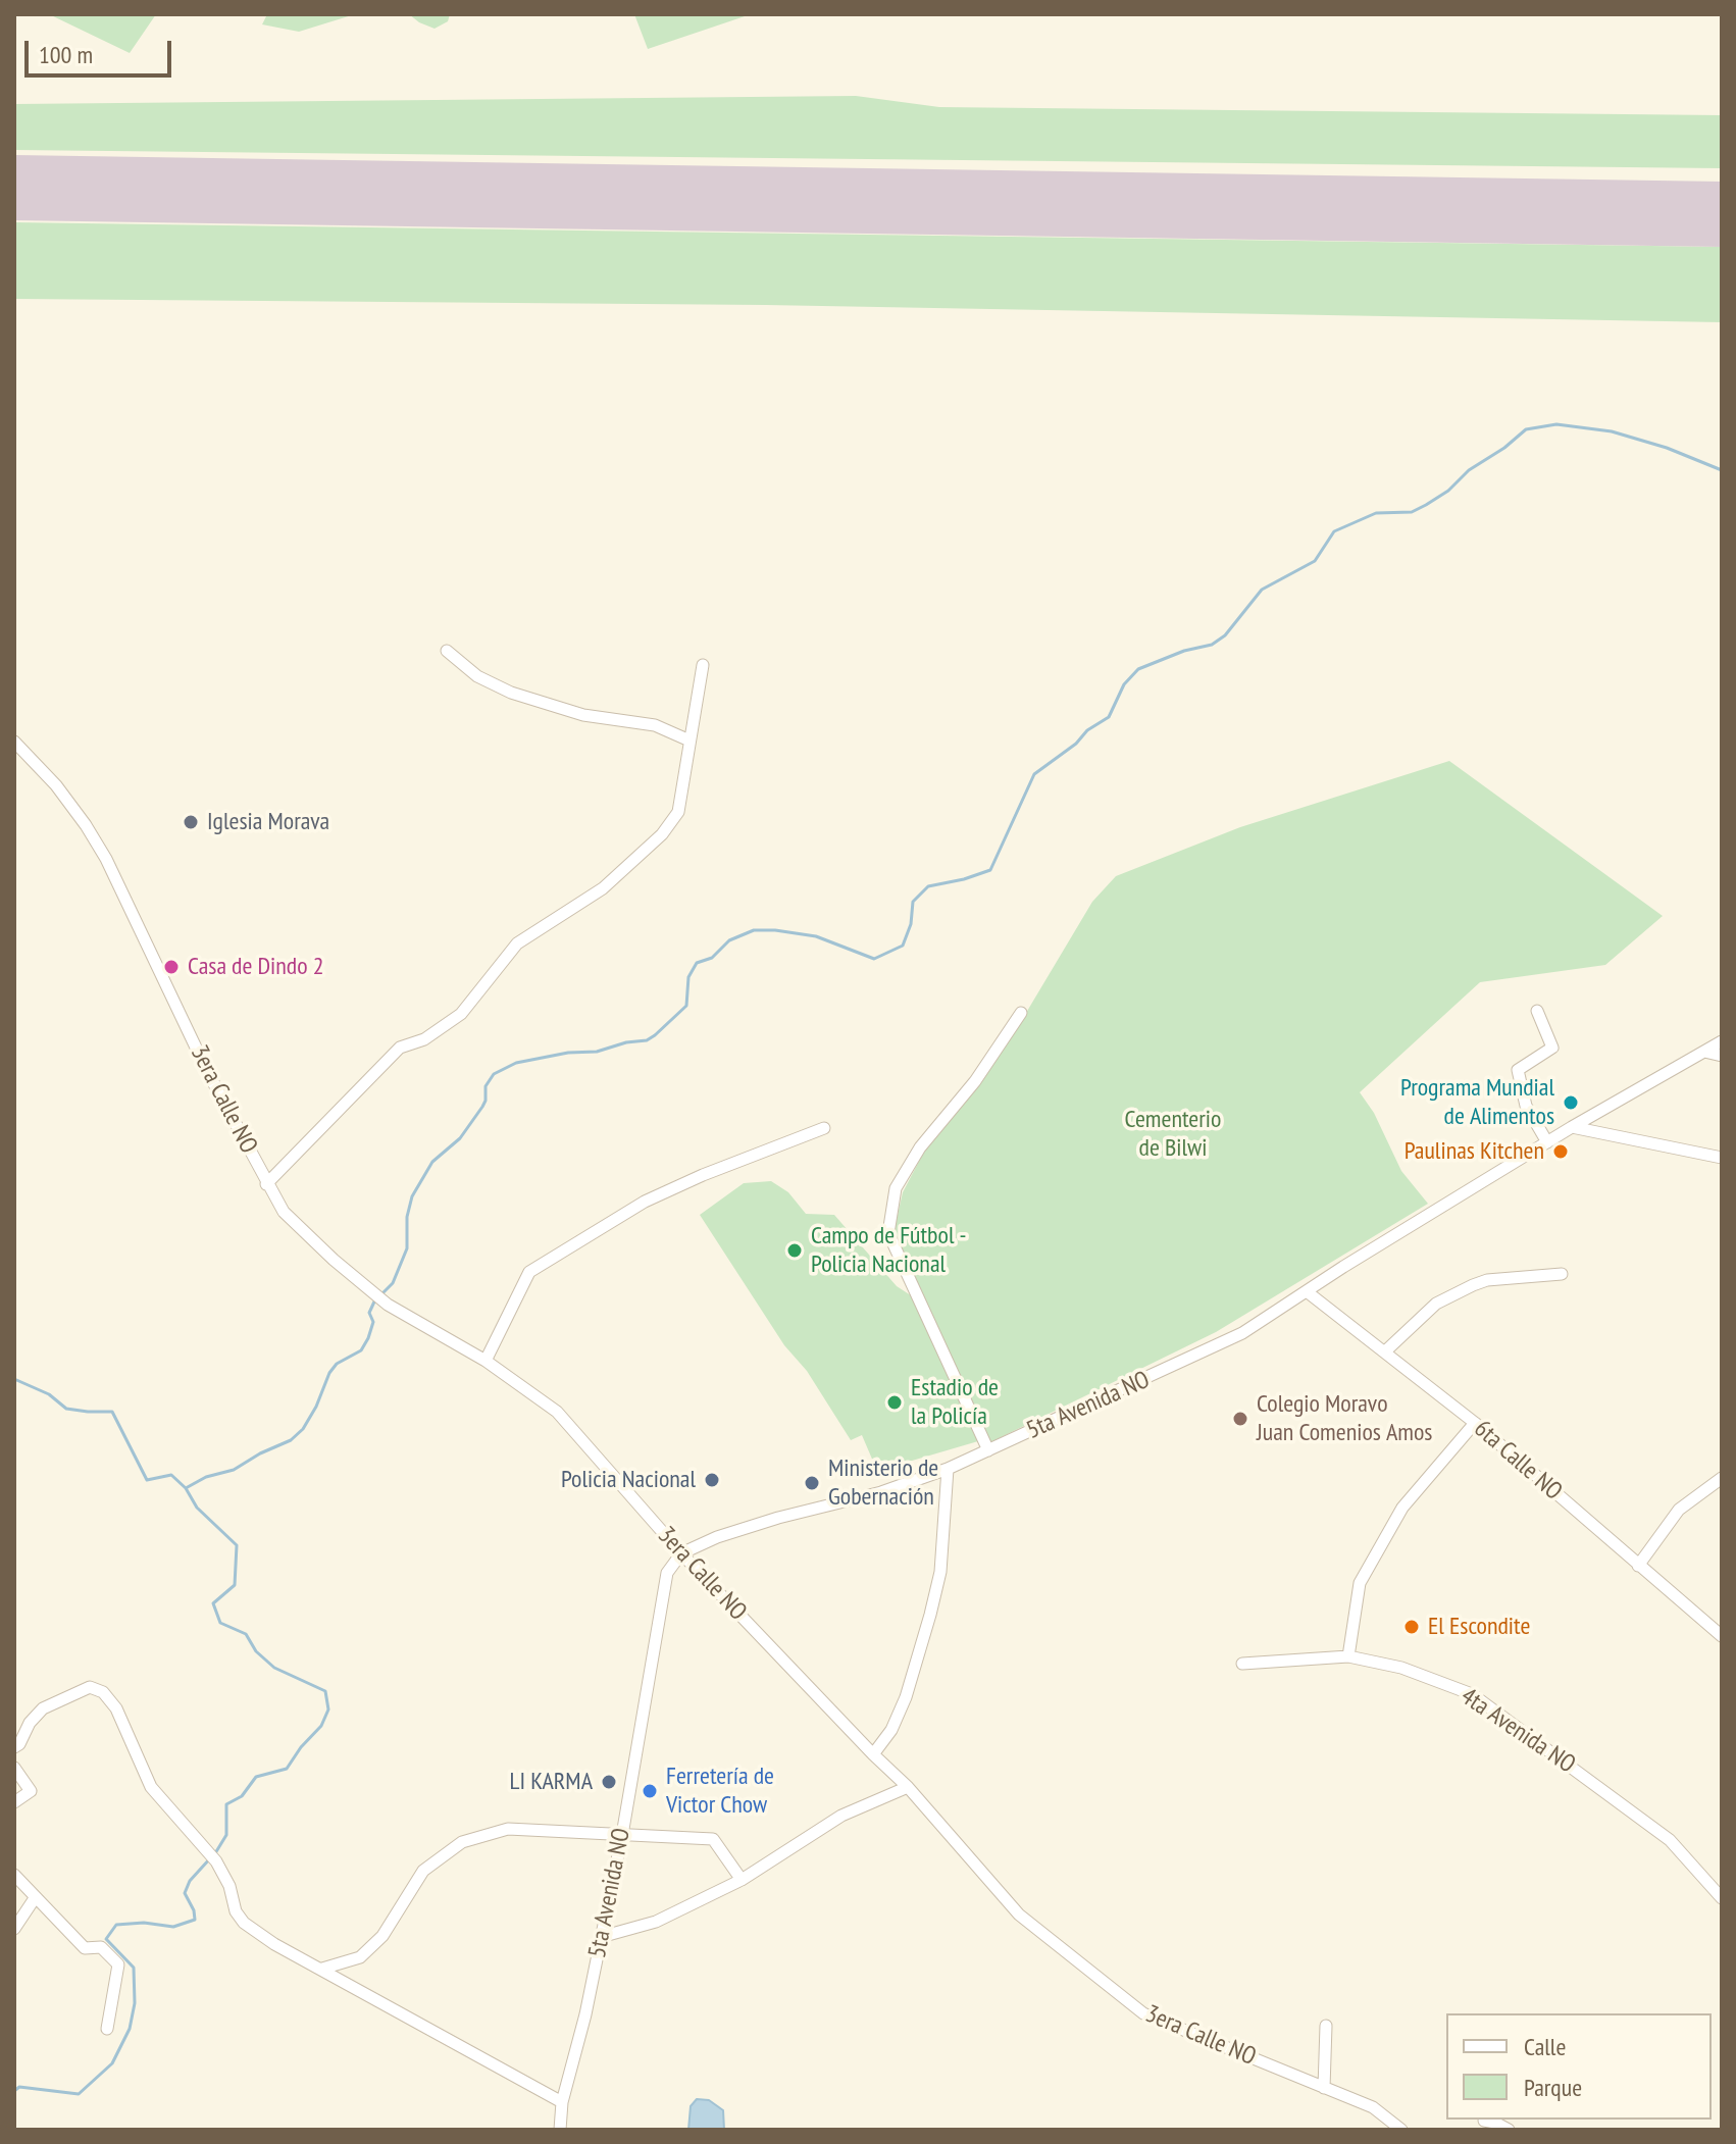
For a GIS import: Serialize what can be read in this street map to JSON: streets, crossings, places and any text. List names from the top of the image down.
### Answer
{
  "streets": {
    "street": [
      "3era Calle NO",
      "5ta Avenida NO",
      "6ta Calle NO",
      "4ta Avenida NO"
    ]
  },
  "crossings": [
    ["3era Calle NO", "5ta Avenida NO"],
    ["5ta Avenida NO", "6ta Calle NO"]
  ],
  "parks": ["Cementerio de Bilwi"],
  "places": [
    "Iglesia Morava",
    "Casa de Dindo 2",
    "Programa Mundial de Alimentos",
    "Paulinas Kitchen",
    "Campo de Fútbol - Policia Nacional",
    "Estadio de la Policía",
    "Colegio Moravo Juan Comenios Amos",
    "Policia Nacional",
    "Ministerio de Gobernación",
    "El Escondite",
    "LI KARMA",
    "Ferretería de Victor Chow"
  ],
  "legend": ["Calle", "Parque"],
  "scale_bar": "100 m"
}
